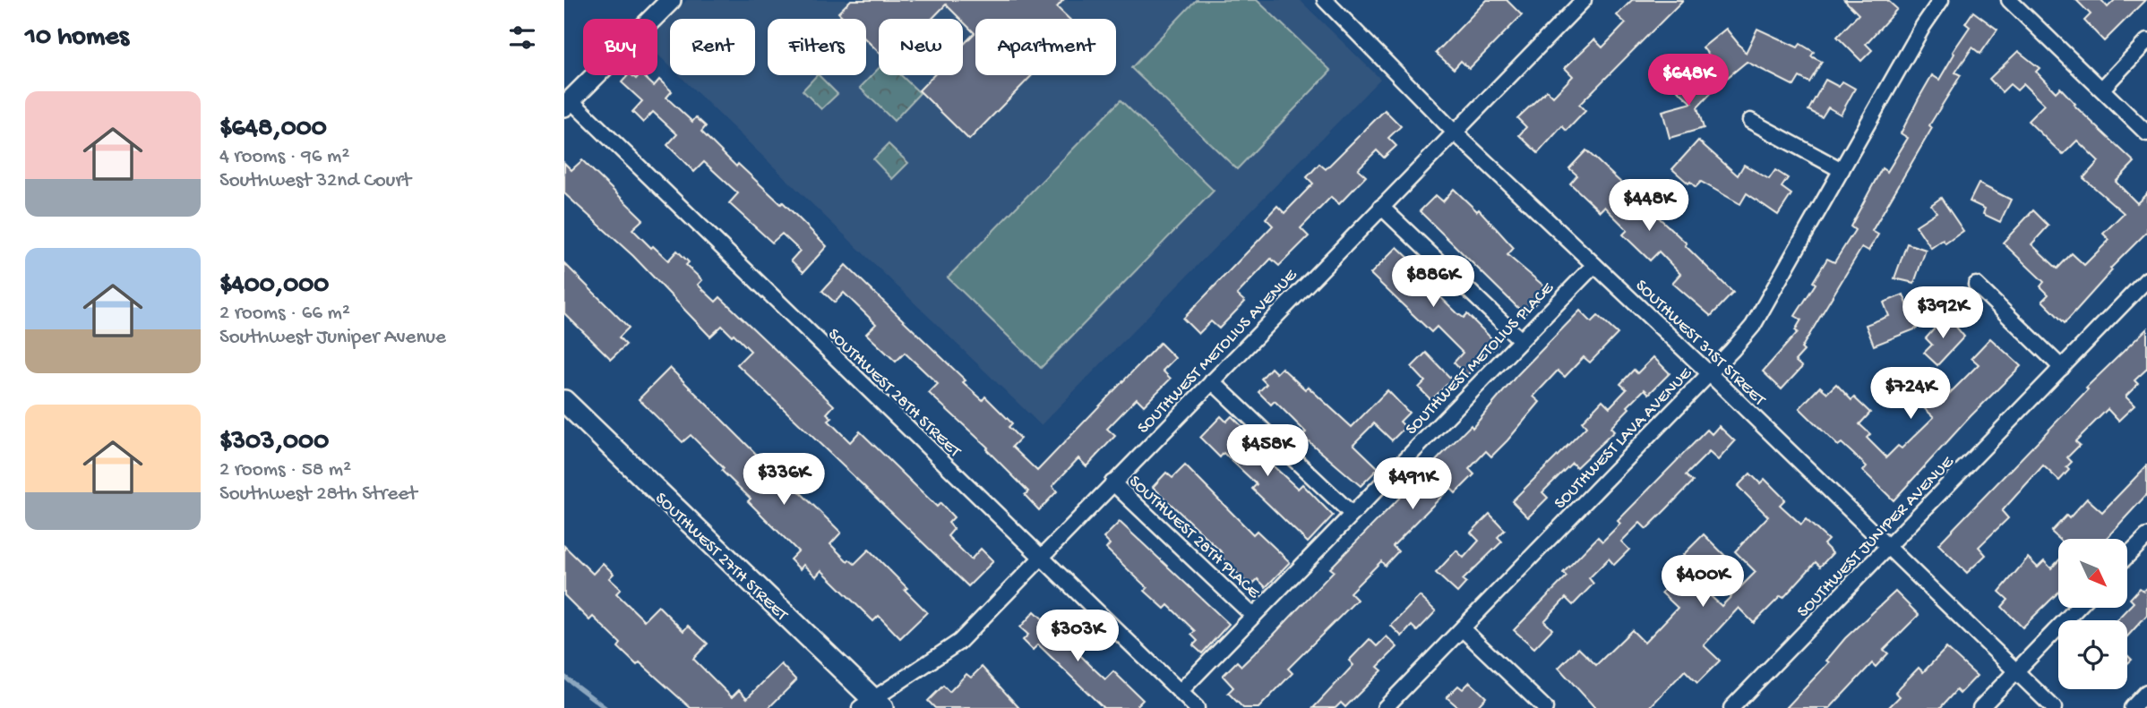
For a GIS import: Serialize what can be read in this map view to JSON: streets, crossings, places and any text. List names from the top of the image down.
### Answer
{
  "streets": {
    "main road": ["SOUTHWEST 27TH STREET"],
    "street": [
      "SOUTHWEST 31ST STREET",
      "SOUTHWEST METOLIUS AVENUE",
      "SOUTHWEST METOLIUS PLACE",
      "SOUTHWEST 28TH STREET",
      "SOUTHWEST LAVA AVENUE",
      "SOUTHWEST 28TH PLACE",
      "SOUTHWEST JUNIPER AVENUE"
    ]
  },
  "crossings": [
    ["SOUTHWEST 31ST STREET", "SOUTHWEST METOLIUS AVENUE"],
    ["SOUTHWEST 31ST STREET", "SOUTHWEST METOLIUS PLACE"],
    ["SOUTHWEST 31ST STREET", "SOUTHWEST LAVA AVENUE"],
    ["SOUTHWEST 31ST STREET", "SOUTHWEST JUNIPER AVENUE"],
    ["SOUTHWEST METOLIUS AVENUE", "SOUTHWEST 28TH STREET"],
    ["SOUTHWEST METOLIUS AVENUE", "SOUTHWEST 28TH PLACE"],
    ["SOUTHWEST METOLIUS AVENUE", "SOUTHWEST 27TH STREET"],
    ["SOUTHWEST METOLIUS PLACE", "SOUTHWEST 28TH STREET"],
    ["SOUTHWEST METOLIUS PLACE", "SOUTHWEST 28TH PLACE"]
  ],
  "north": "bottom right",
  "page": {
    "heading": "10 homes",
    "chip": [
      "Buy",
      "Rent",
      "Filters",
      "New",
      "Apartment"
    ],
    "price": [
      "$648K",
      "$448K",
      "$886K",
      "$392K",
      "$724K",
      "$458K",
      "$336K",
      "$491K",
      "$400K",
      "$303K"
    ],
    "list": [
      {
        "name": "$648,000",
        "note": "4 rooms · 96 m² · Southwest 32nd Court"
      },
      {
        "name": "$400,000",
        "note": "2 rooms · 66 m² · Southwest Juniper Avenue"
      },
      {
        "name": "$303,000",
        "note": "2 rooms · 58 m² · Southwest 28th Street"
      }
    ]
  }
}
